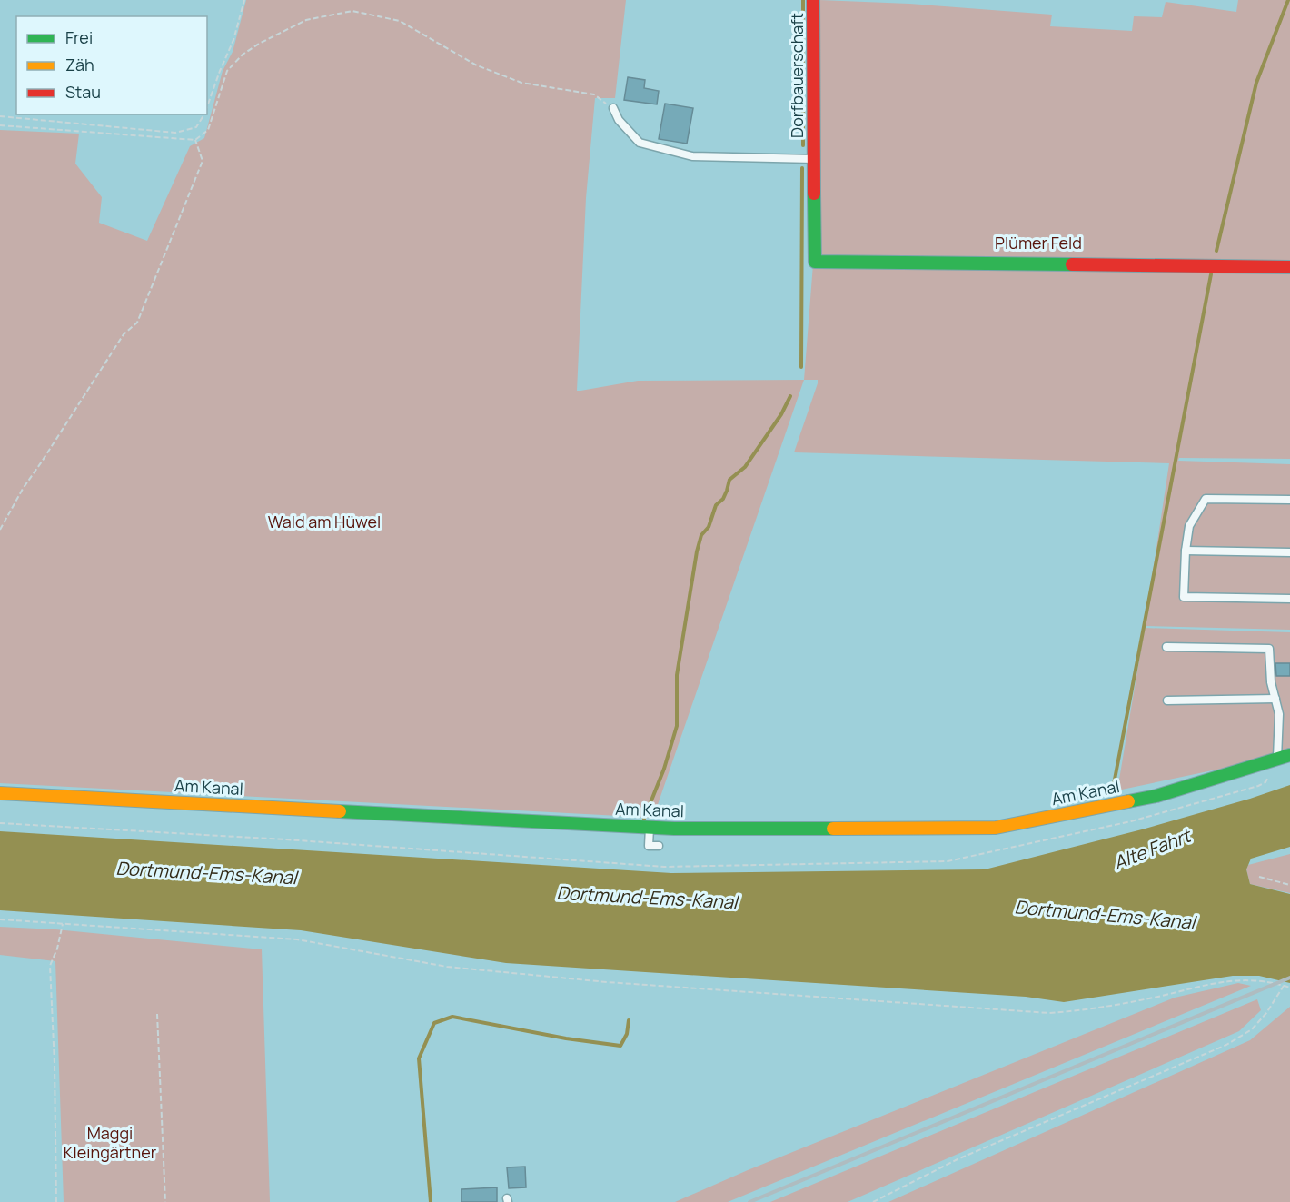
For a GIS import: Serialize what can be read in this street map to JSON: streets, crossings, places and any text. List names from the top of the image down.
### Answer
{
  "streets": {
    "street": ["Dorfbauerschaft", "Am Kanal"]
  },
  "water": ["Alte Fahrt", "Dortmund-Ems-Kanal"],
  "parks": ["Plümer Feld", "Wald am Hüwel", "Maggi Kleingärtner"],
  "legend": ["Frei", "Zäh", "Stau"]
}
